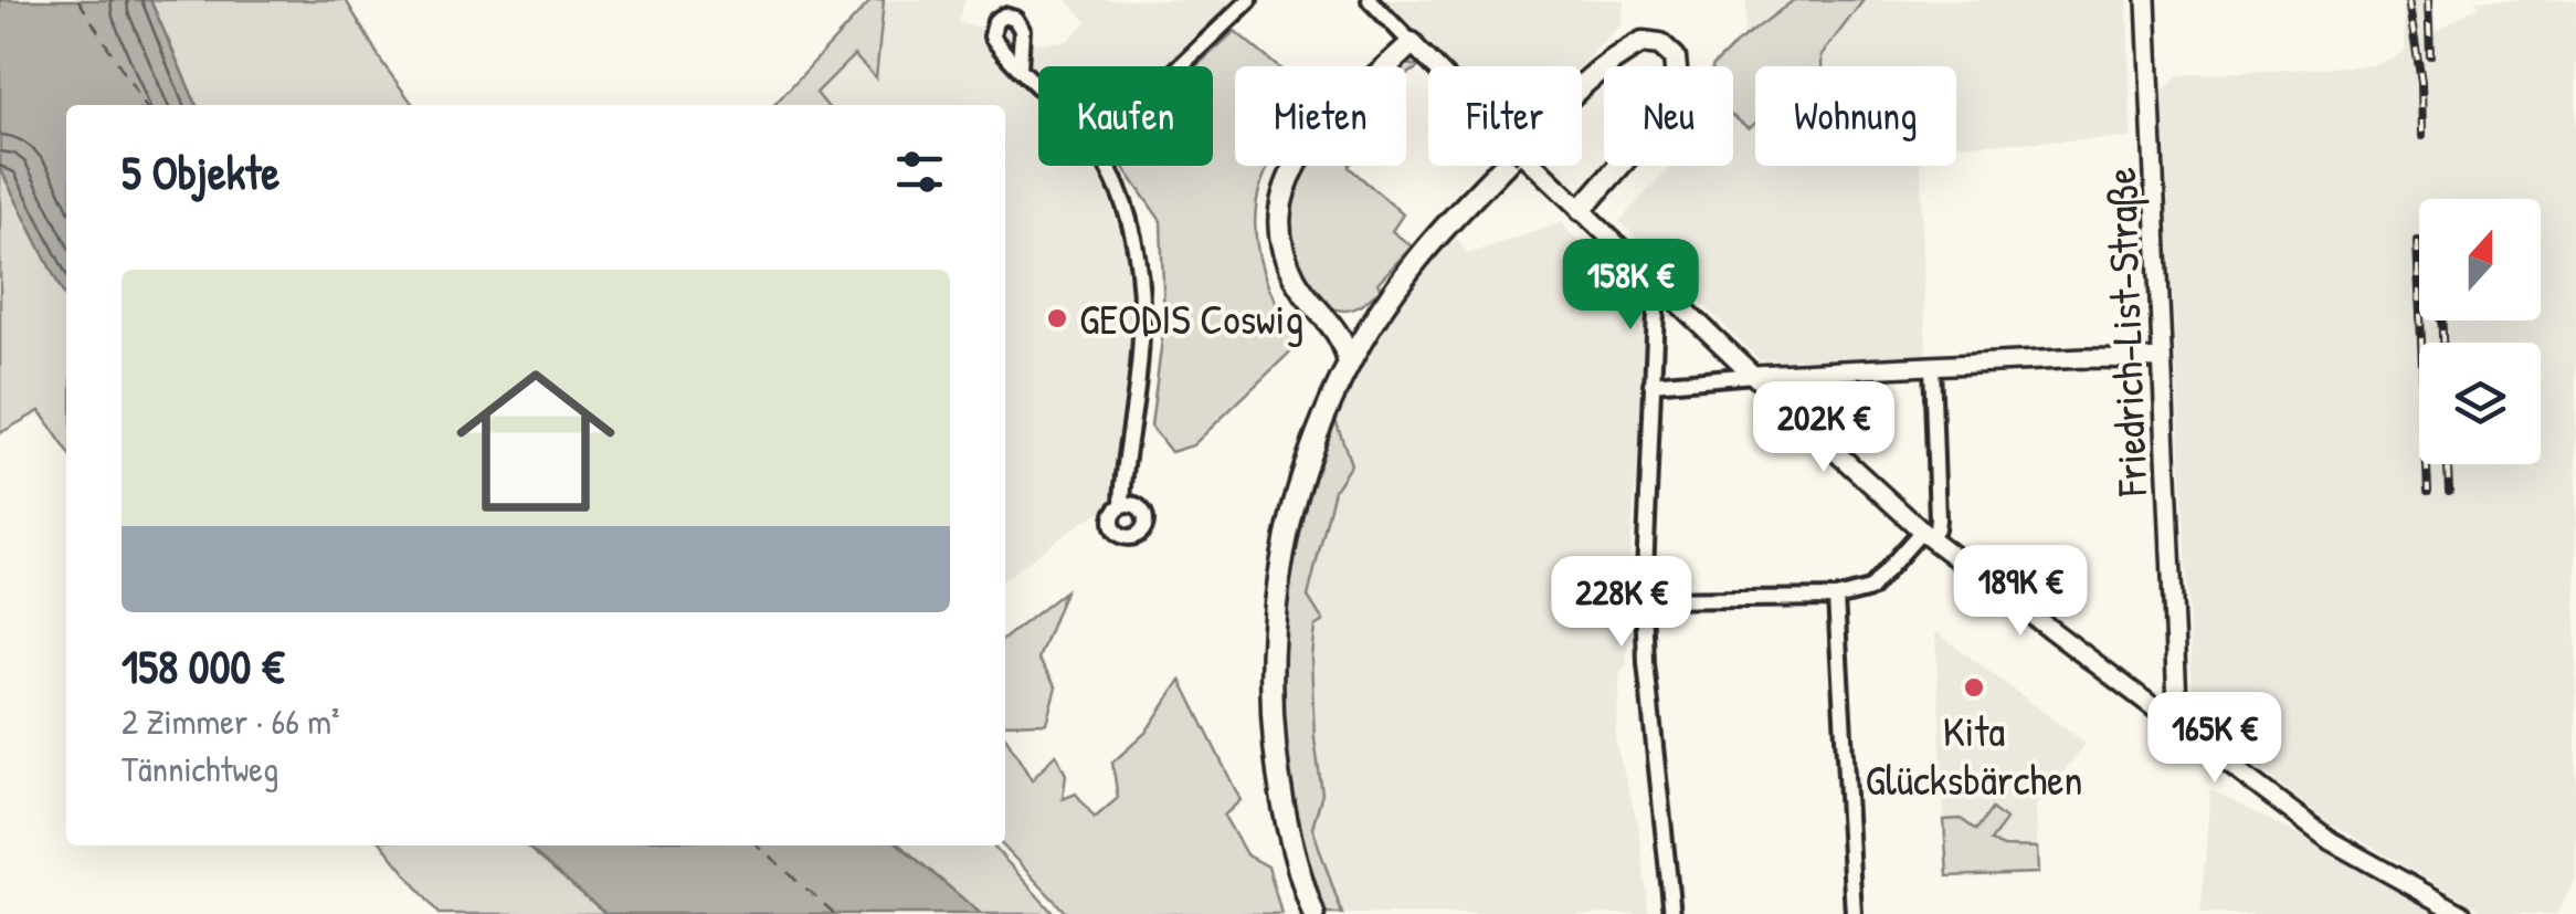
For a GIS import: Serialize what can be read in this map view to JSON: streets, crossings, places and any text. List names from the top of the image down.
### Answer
{
  "streets": {
    "street": ["Friedrich-List-Straße"]
  },
  "places": ["GEODIS Coswig", "Kita Glücksbärchen"],
  "north": "top",
  "page": {
    "chip": [
      "Kaufen",
      "Mieten",
      "Filter",
      "Neu",
      "Wohnung"
    ],
    "heading": "5 Objekte",
    "list": [
      {
        "name": "158 000 €",
        "note": "2 Zimmer · 66 m² · Tännichtweg"
      }
    ],
    "price": [
      "158K €",
      "202K €",
      "189K €",
      "228K €",
      "165K €"
    ]
  }
}
